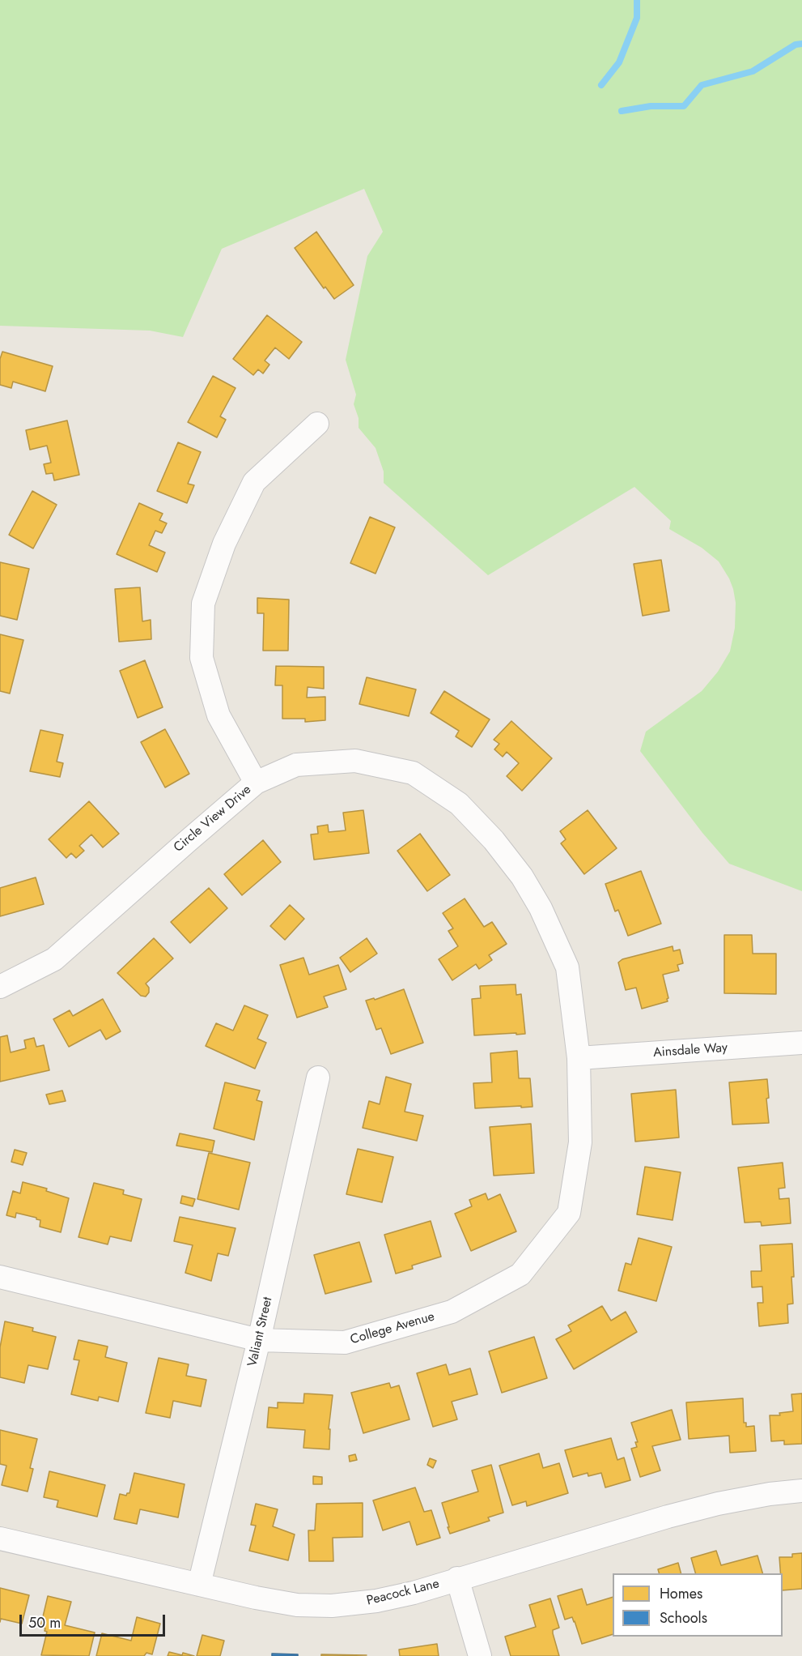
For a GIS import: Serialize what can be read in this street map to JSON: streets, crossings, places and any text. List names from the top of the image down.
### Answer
{
  "streets": {
    "street": [
      "Circle View Drive",
      "Ainsdale Way",
      "College Avenue",
      "Valiant Street",
      "Peacock Lane"
    ]
  },
  "crossings": [
    ["Circle View Drive", "Ainsdale Way"],
    ["Circle View Drive", "College Avenue"],
    ["Ainsdale Way", "College Avenue"],
    ["College Avenue", "Valiant Street"],
    ["Valiant Street", "Peacock Lane"]
  ],
  "legend": ["Homes", "Schools"],
  "scale_bar": "50 m"
}
